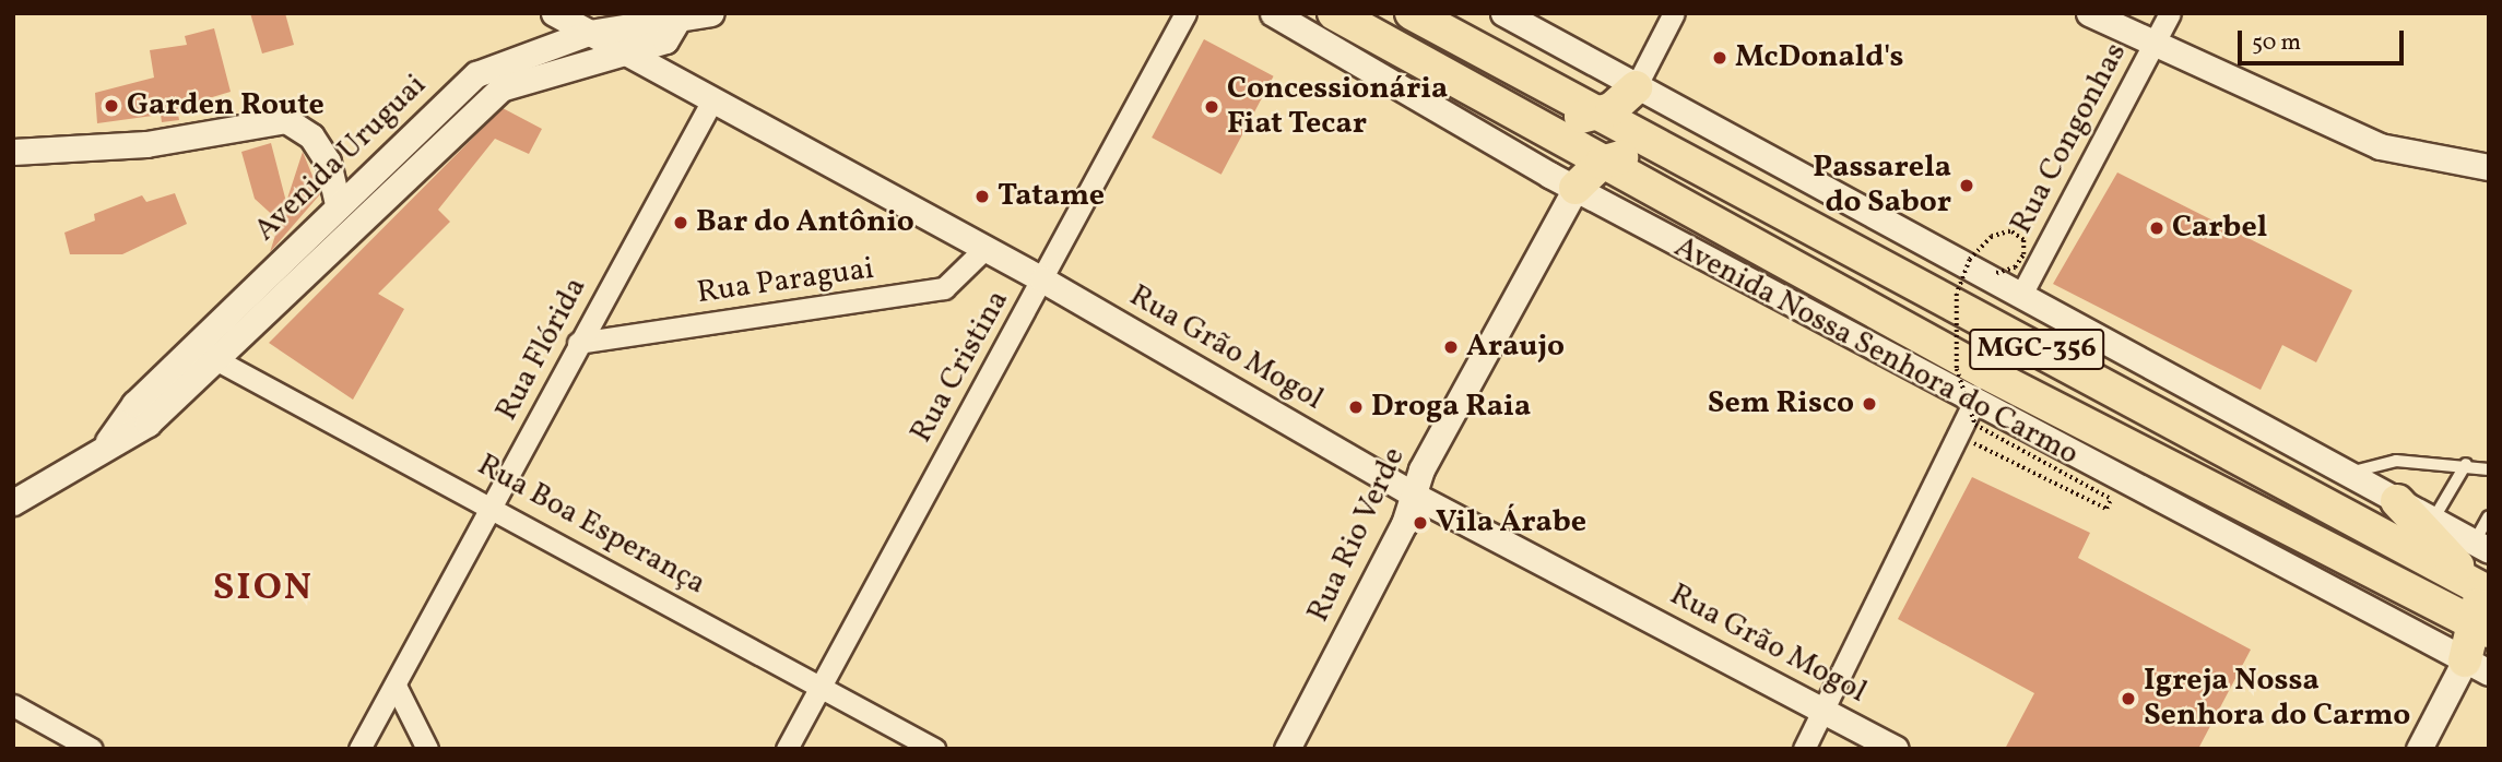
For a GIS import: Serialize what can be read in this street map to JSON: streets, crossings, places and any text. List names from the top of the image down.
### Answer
{
  "streets": {
    "main road": ["MGC-356", "Avenida Nossa Senhora do Carmo"],
    "street": [
      "Rua Congonhas",
      "Avenida Uruguai",
      "Rua Paraguai",
      "Rua Grão Mogol",
      "Rua Flórida",
      "Rua Cristina",
      "Rua Boa Esperança",
      "Rua Rio Verde"
    ]
  },
  "crossings": [
    ["Rua Congonhas", "MGC-356"],
    ["Avenida Uruguai", "Rua Grão Mogol"],
    ["Avenida Uruguai", "Rua Boa Esperança"],
    ["Rua Paraguai", "Rua Grão Mogol"],
    ["Rua Paraguai", "Rua Flórida"],
    ["Rua Grão Mogol", "Rua Flórida"],
    ["Rua Grão Mogol", "Rua Cristina"],
    ["Rua Grão Mogol", "Rua Rio Verde"],
    ["Rua Flórida", "Rua Boa Esperança"],
    ["Avenida Nossa Senhora do Carmo", "Rua Rio Verde"],
    ["Rua Cristina", "Rua Boa Esperança"]
  ],
  "districts": ["SION"],
  "places": [
    "McDonald's",
    "Garden Route",
    "Concessionária Fiat Tecar",
    "Passarela do Sabor",
    "Tatame",
    "Bar do Antônio",
    "Carbel",
    "Araujo",
    "Sem Risco",
    "Droga Raia",
    "Vila Árabe",
    "Igreja Nossa Senhora do Carmo"
  ],
  "scale_bar": "50 m"
}
